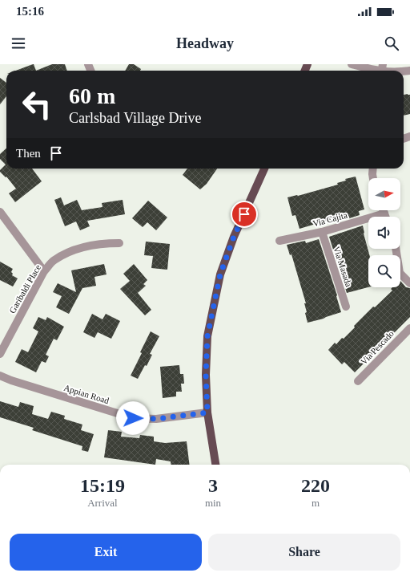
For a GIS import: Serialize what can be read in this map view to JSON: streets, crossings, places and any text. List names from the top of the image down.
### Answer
{
  "streets": {
    "street": [
      "Via Cajita",
      "Via Masada",
      "Garibaldi Place",
      "Via Pescado",
      "Appian Road"
    ]
  },
  "crossings": [
    ["Via Cajita", "Via Masada"]
  ],
  "north": "right",
  "page": {
    "status": "15:16",
    "header": "Headway",
    "turn": ["60 m", "Carlsbad Village Drive"],
    "then": "Then",
    "eta": [
      "15:19",
      "Arrival",
      "3",
      "min",
      "220",
      "m"
    ],
    "buttons": ["Exit", "Share"]
  }
}
